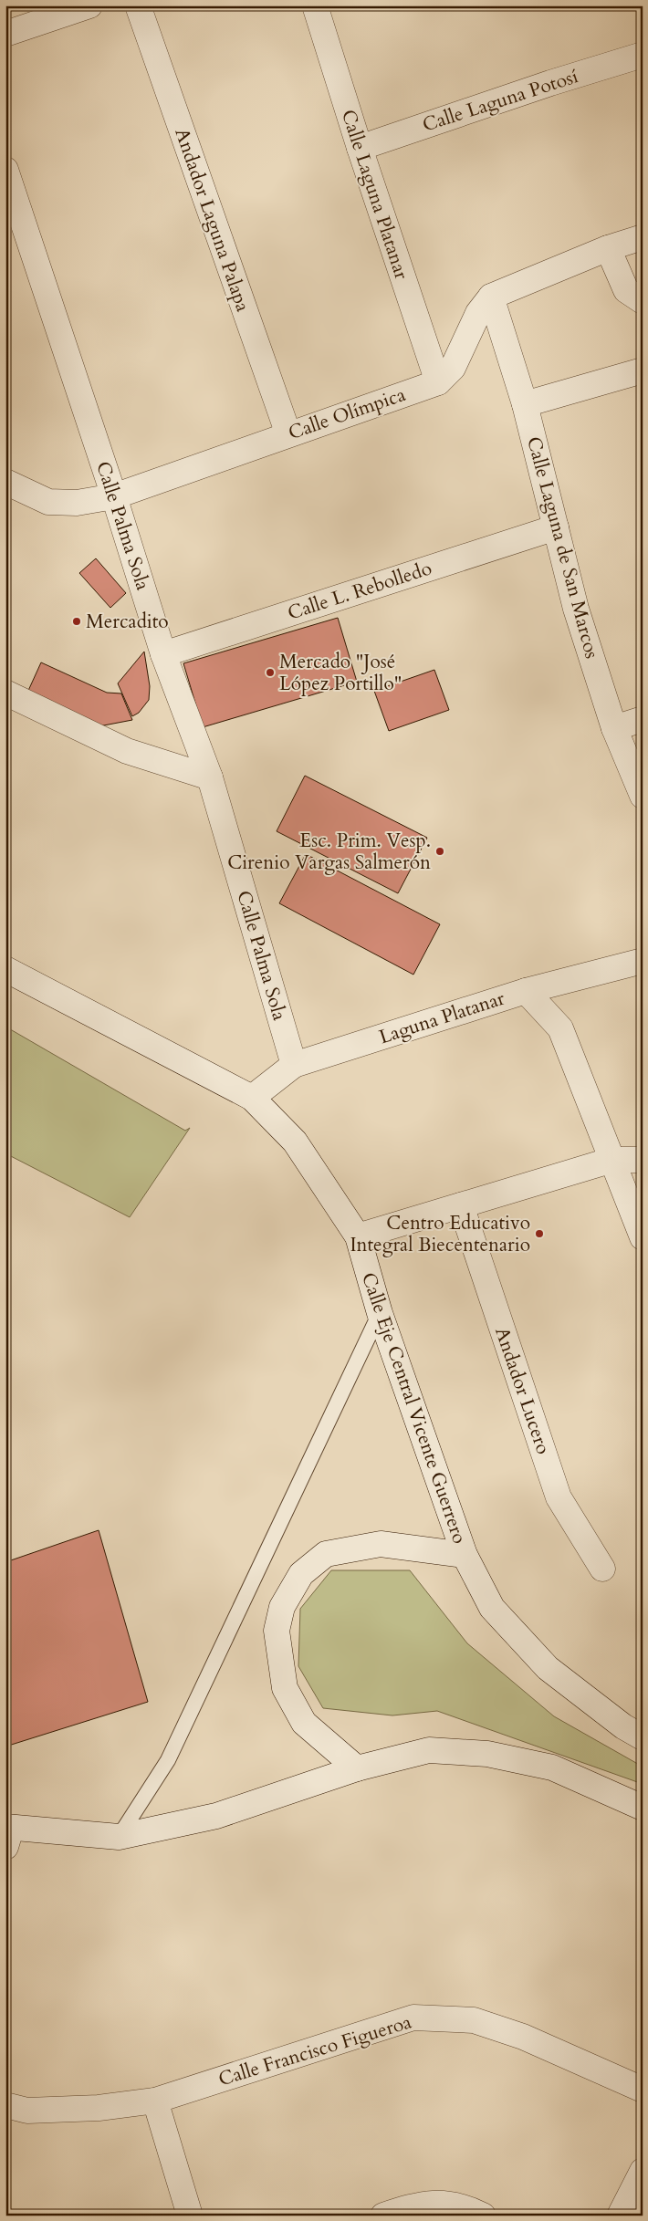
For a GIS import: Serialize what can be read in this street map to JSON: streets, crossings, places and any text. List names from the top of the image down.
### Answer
{
  "streets": {
    "street": [
      "Calle Laguna Potosí",
      "Calle Laguna Platanar",
      "Andador Laguna Palapa",
      "Calle Olímpica",
      "Calle Palma Sola",
      "Calle Laguna de San Marcos",
      "Calle L. Rebolledo",
      "Laguna Platanar",
      "Andador Lucero",
      "Calle Eje Central Vicente Guerrero",
      "Calle Francisco Figueroa"
    ]
  },
  "crossings": [
    ["Calle Laguna Potosí", "Calle Laguna Platanar"],
    ["Calle Laguna Platanar", "Calle Olímpica"],
    ["Andador Laguna Palapa", "Calle Olímpica"],
    ["Calle Olímpica", "Calle Palma Sola"],
    ["Calle Olímpica", "Calle Laguna de San Marcos"],
    ["Calle Palma Sola", "Calle L. Rebolledo"],
    ["Calle Palma Sola", "Laguna Platanar"],
    ["Calle Laguna de San Marcos", "Calle L. Rebolledo"],
    ["Laguna Platanar", "Calle Eje Central Vicente Guerrero"]
  ],
  "places": [
    "Mercadito",
    "Mercado \"José López Portillo\"",
    "Esc. Prim. Vesp. Cirenio Vargas Salmerón",
    "Centro Educativo Integral Biecentenario"
  ]
}
